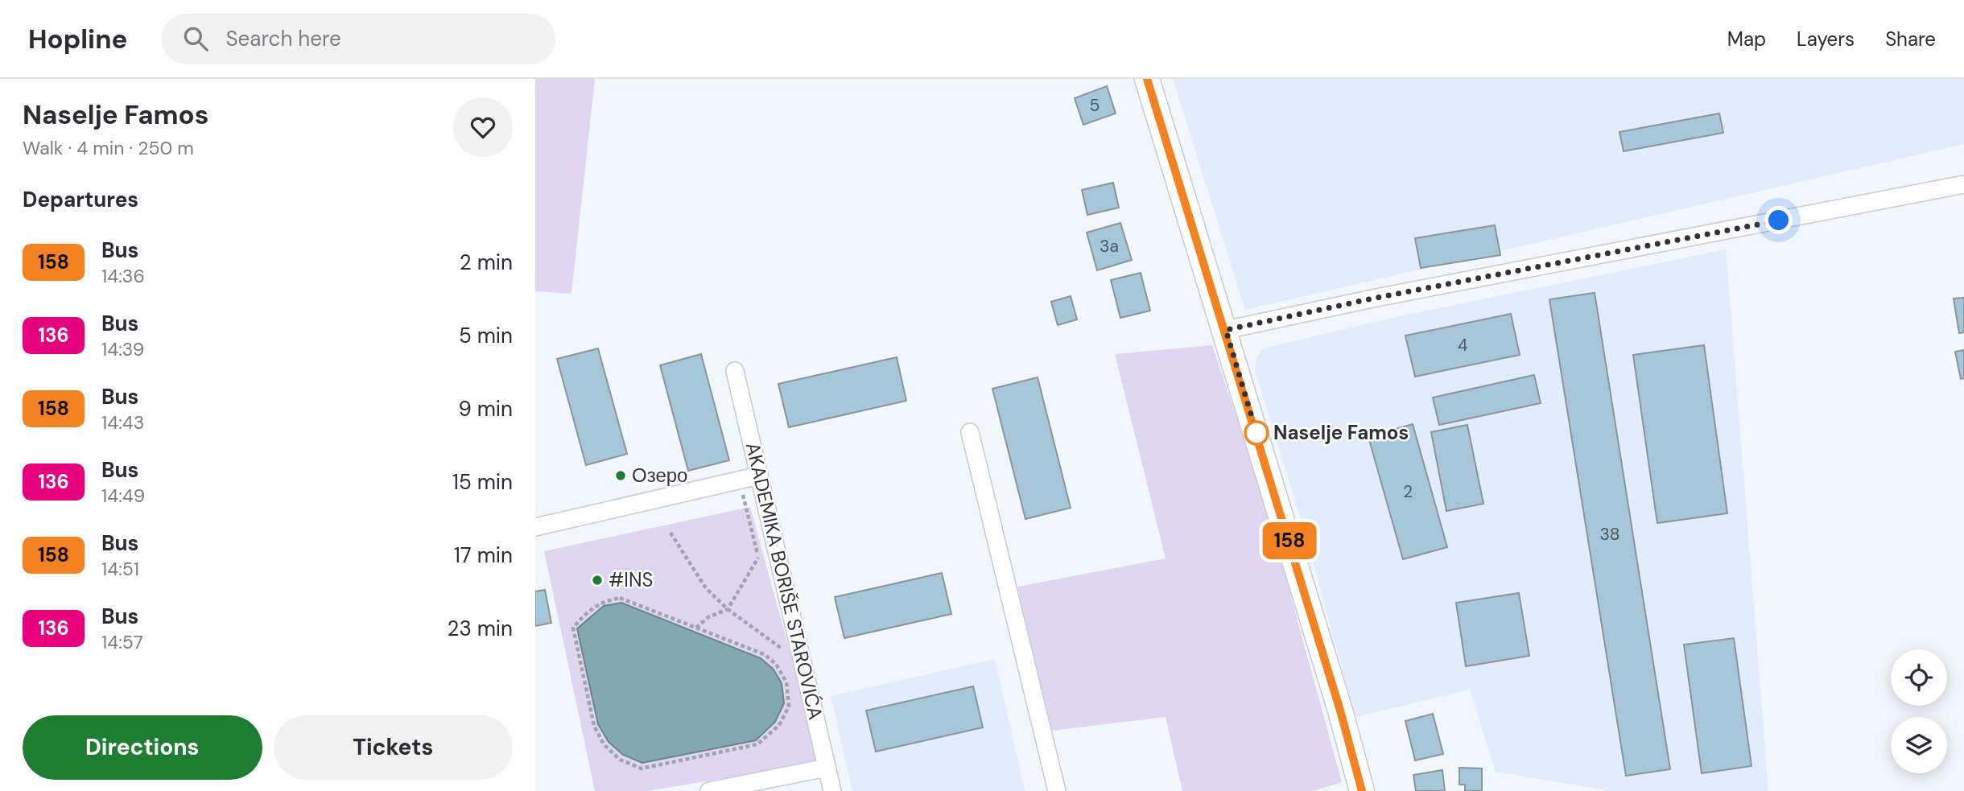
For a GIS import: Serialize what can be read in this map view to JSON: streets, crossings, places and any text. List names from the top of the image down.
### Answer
{
  "streets": {
    "street": ["AKADEMIKA BORIŠE STAROVIĆA"]
  },
  "places": ["Naselje Famos", "Озеро", "#INS"],
  "lines": ["bus line 158"],
  "house_numbers": [
    "5",
    "3a",
    "4",
    "2",
    "38"
  ],
  "page": {
    "header": "Hopline",
    "search": "Search here",
    "nav": ["Map", "Layers", "Share"],
    "heading": [
      ["Naselje Famos", "Walk · 4 min · 250 m"],
      "Departures"
    ],
    "on_map": "158",
    "list": [
      {
        "mark": "158",
        "name": "Bus",
        "note": "14:36",
        "value": "2 min"
      },
      {
        "mark": "136",
        "name": "Bus",
        "note": "14:39",
        "value": "5 min"
      },
      {
        "mark": "158",
        "name": "Bus",
        "note": "14:43",
        "value": "9 min"
      },
      {
        "mark": "136",
        "name": "Bus",
        "note": "14:49",
        "value": "15 min"
      },
      {
        "mark": "158",
        "name": "Bus",
        "note": "14:51",
        "value": "17 min"
      },
      {
        "mark": "136",
        "name": "Bus",
        "note": "14:57",
        "value": "23 min"
      }
    ],
    "buttons": ["Directions", "Tickets"]
  }
}
